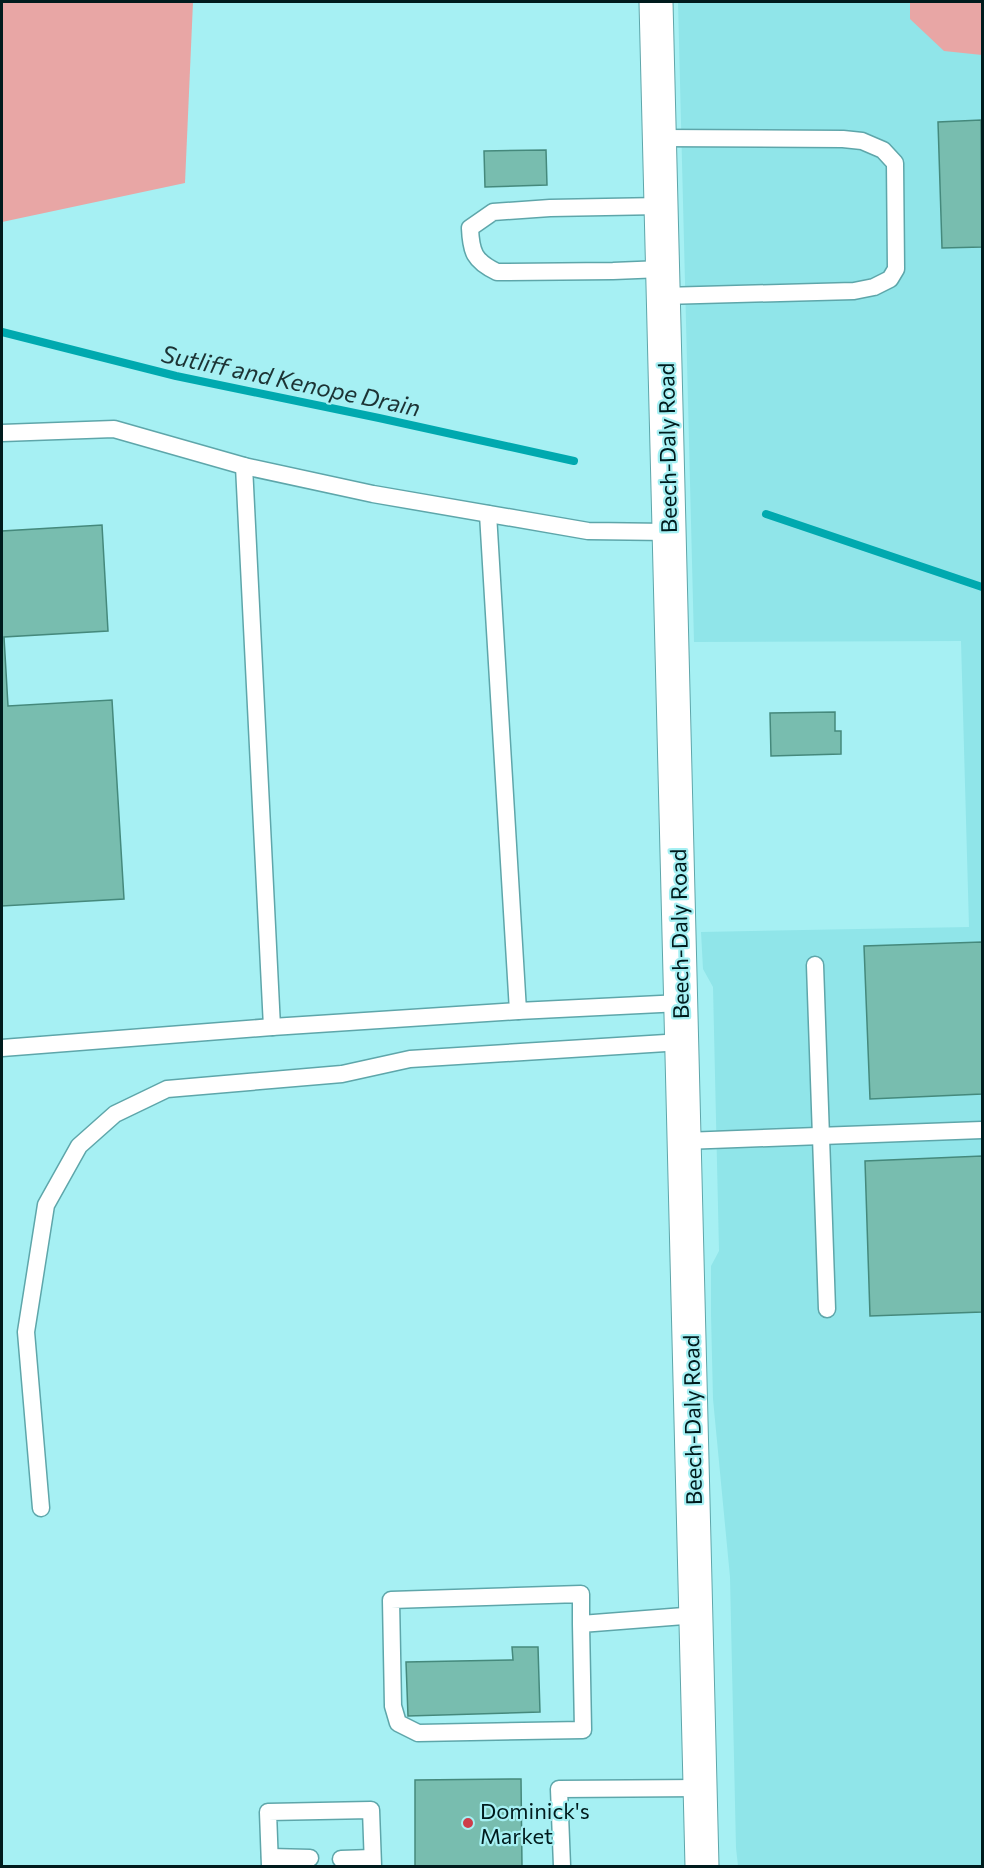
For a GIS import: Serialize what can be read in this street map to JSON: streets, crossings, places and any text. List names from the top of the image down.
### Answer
{
  "streets": {
    "street": ["Beech-Daly Road"]
  },
  "water": ["Sutliff and Kenope Drain"],
  "places": ["Dominick's Market"]
}
